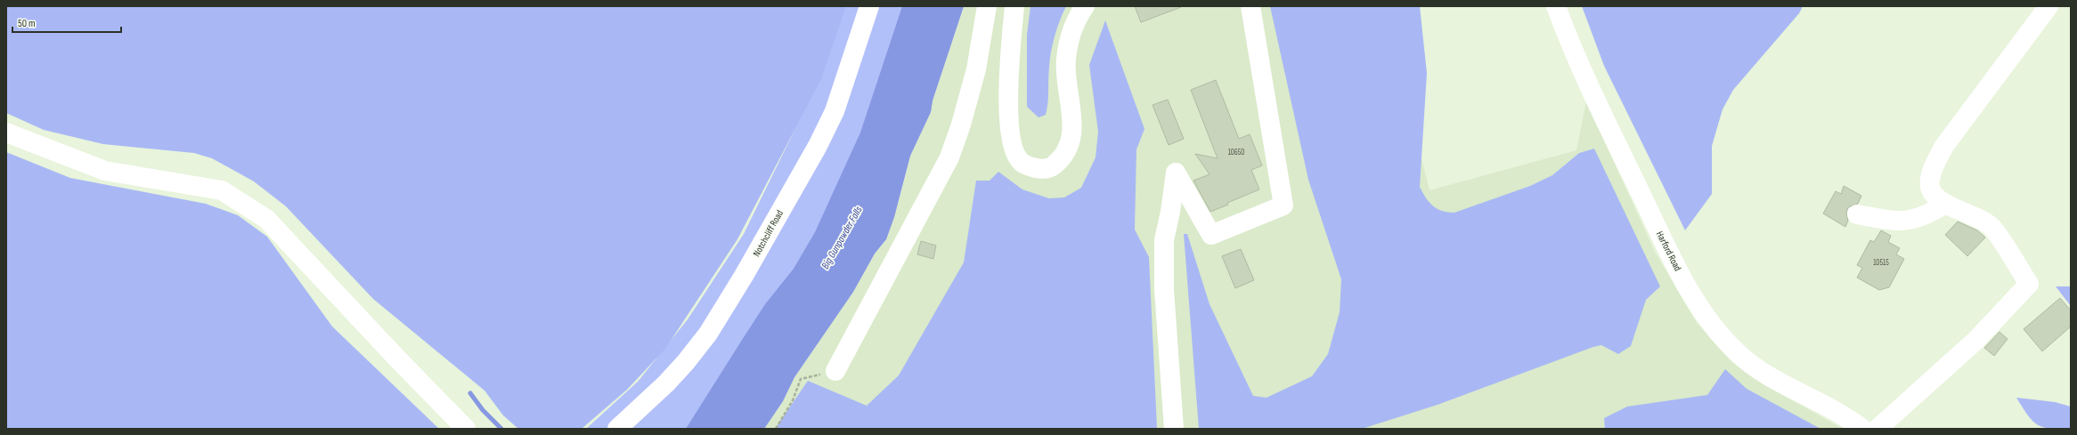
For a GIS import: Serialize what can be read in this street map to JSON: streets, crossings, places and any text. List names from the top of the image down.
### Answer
{
  "streets": {
    "main road": ["Notchcliff Road", "Harford Road"]
  },
  "water": ["Big Gunpowder Falls"],
  "house_numbers": ["10650", "10515"],
  "scale_bar": "50 m"
}
